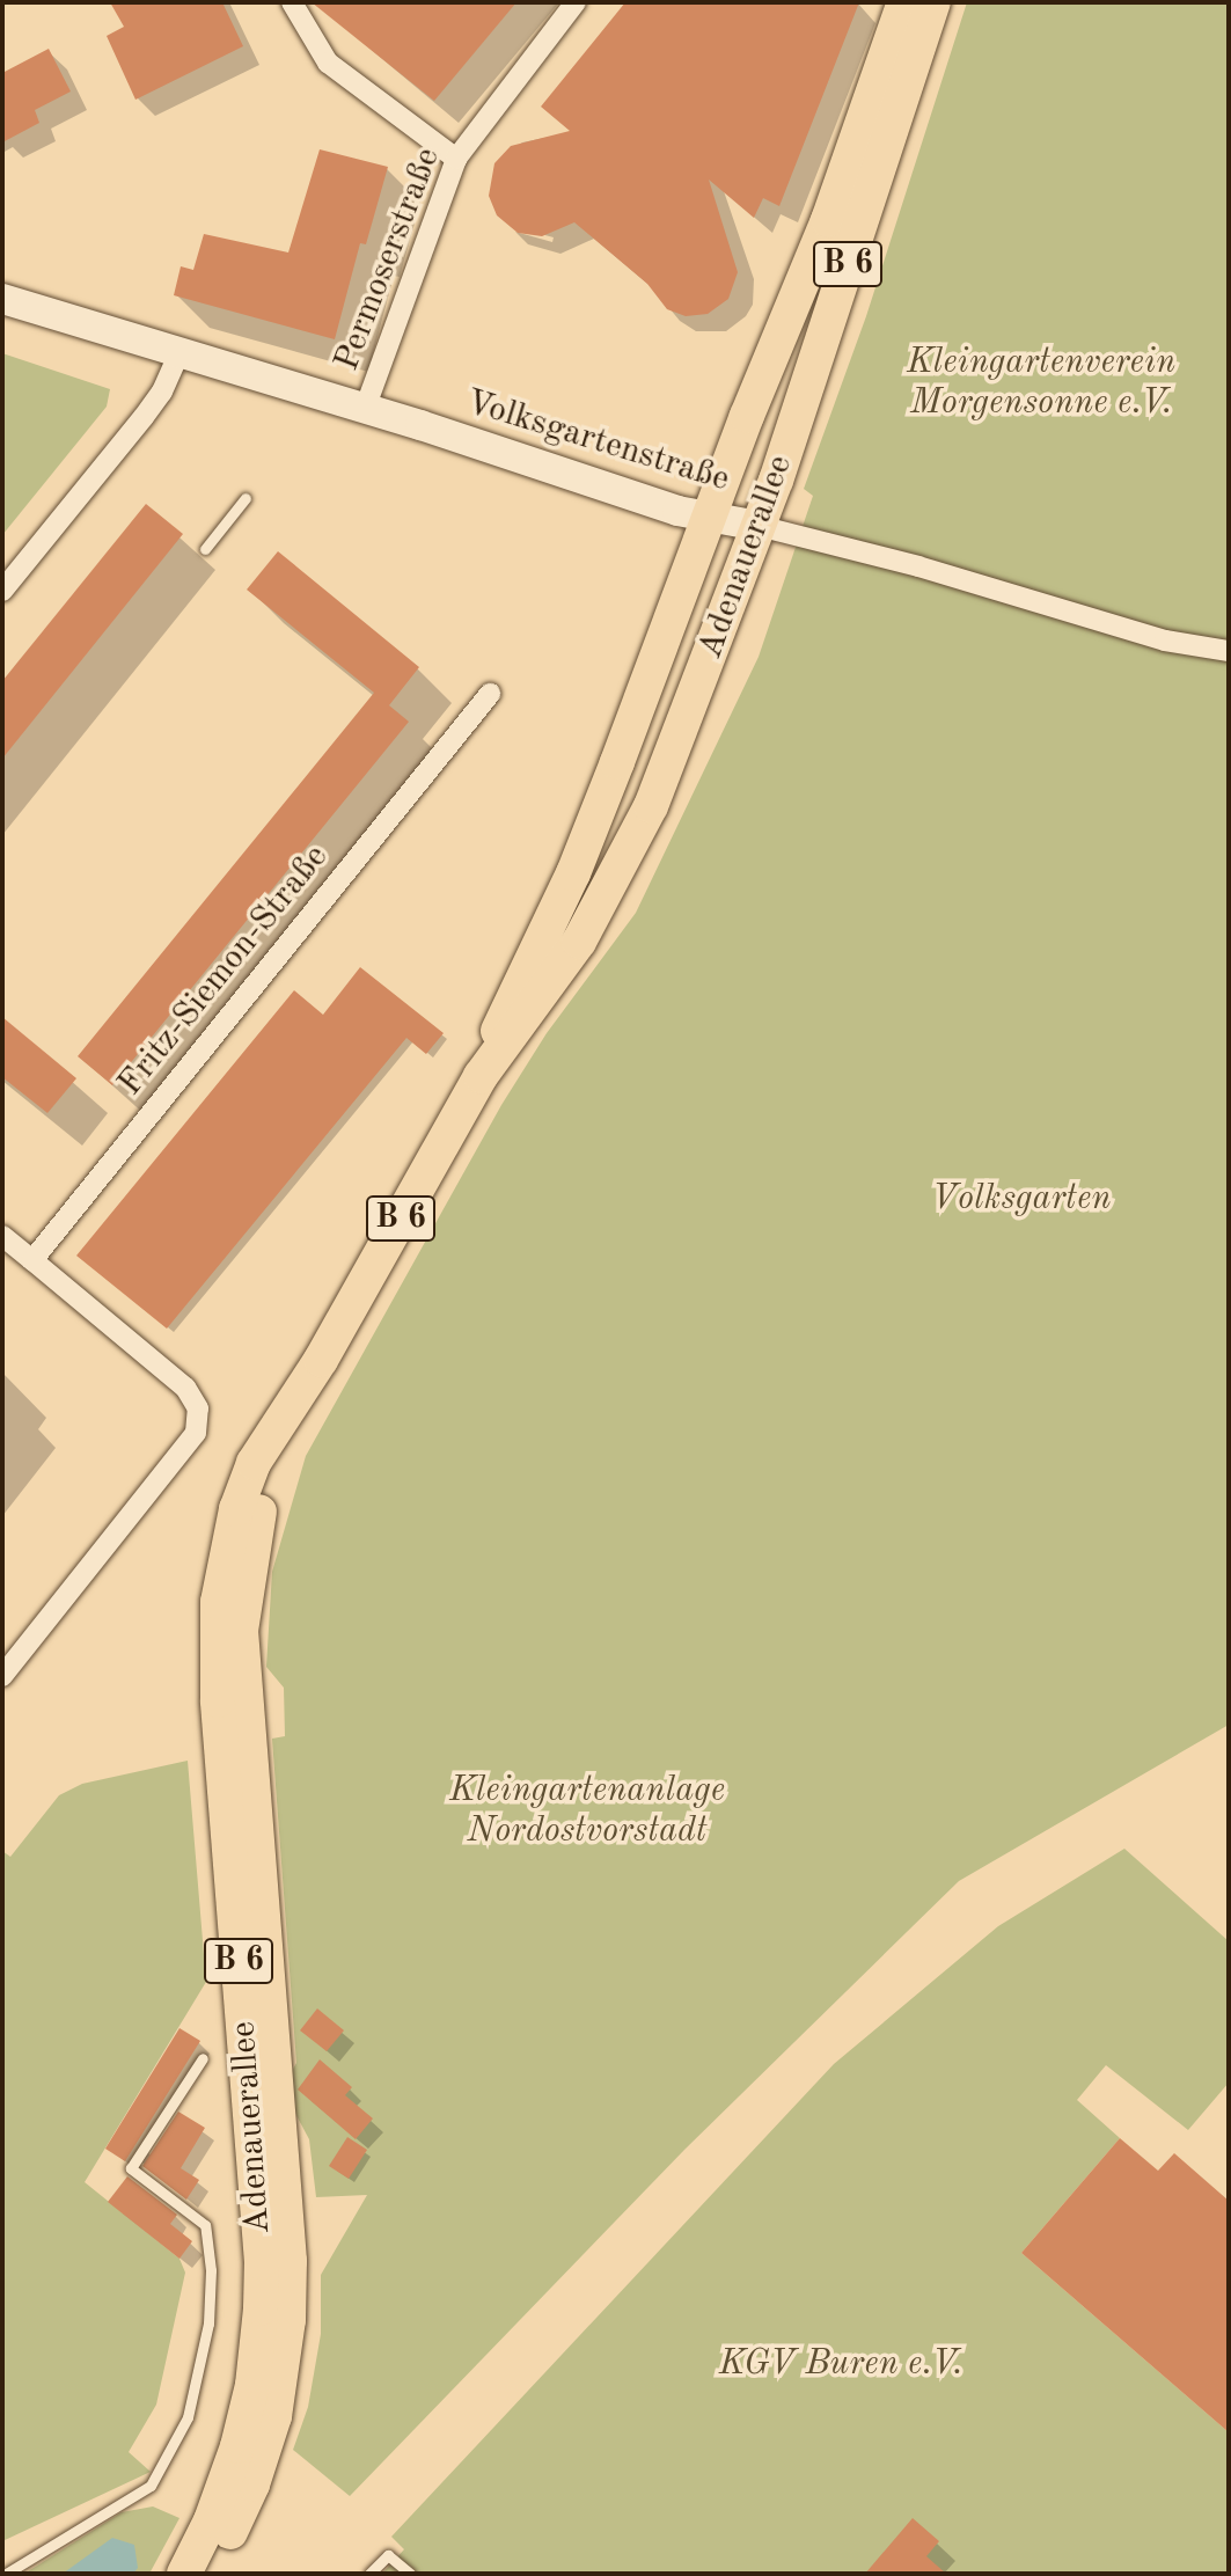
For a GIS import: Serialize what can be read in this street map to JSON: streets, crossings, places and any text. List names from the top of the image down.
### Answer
{
  "streets": {
    "main road": ["B 6", "Volksgartenstraße", "Adenauerallee"],
    "street": ["Permoserstraße", "Fritz-Siemon-Straße"]
  },
  "crossings": [
    ["Permoserstraße", "Volksgartenstraße"],
    ["Volksgartenstraße", "Adenauerallee"]
  ],
  "parks": [
    "Kleingartenverein Morgensonne e.V.",
    "Volksgarten",
    "Kleingartenanlage Nordostvorstadt",
    "KGV Buren e.V."
  ]
}
